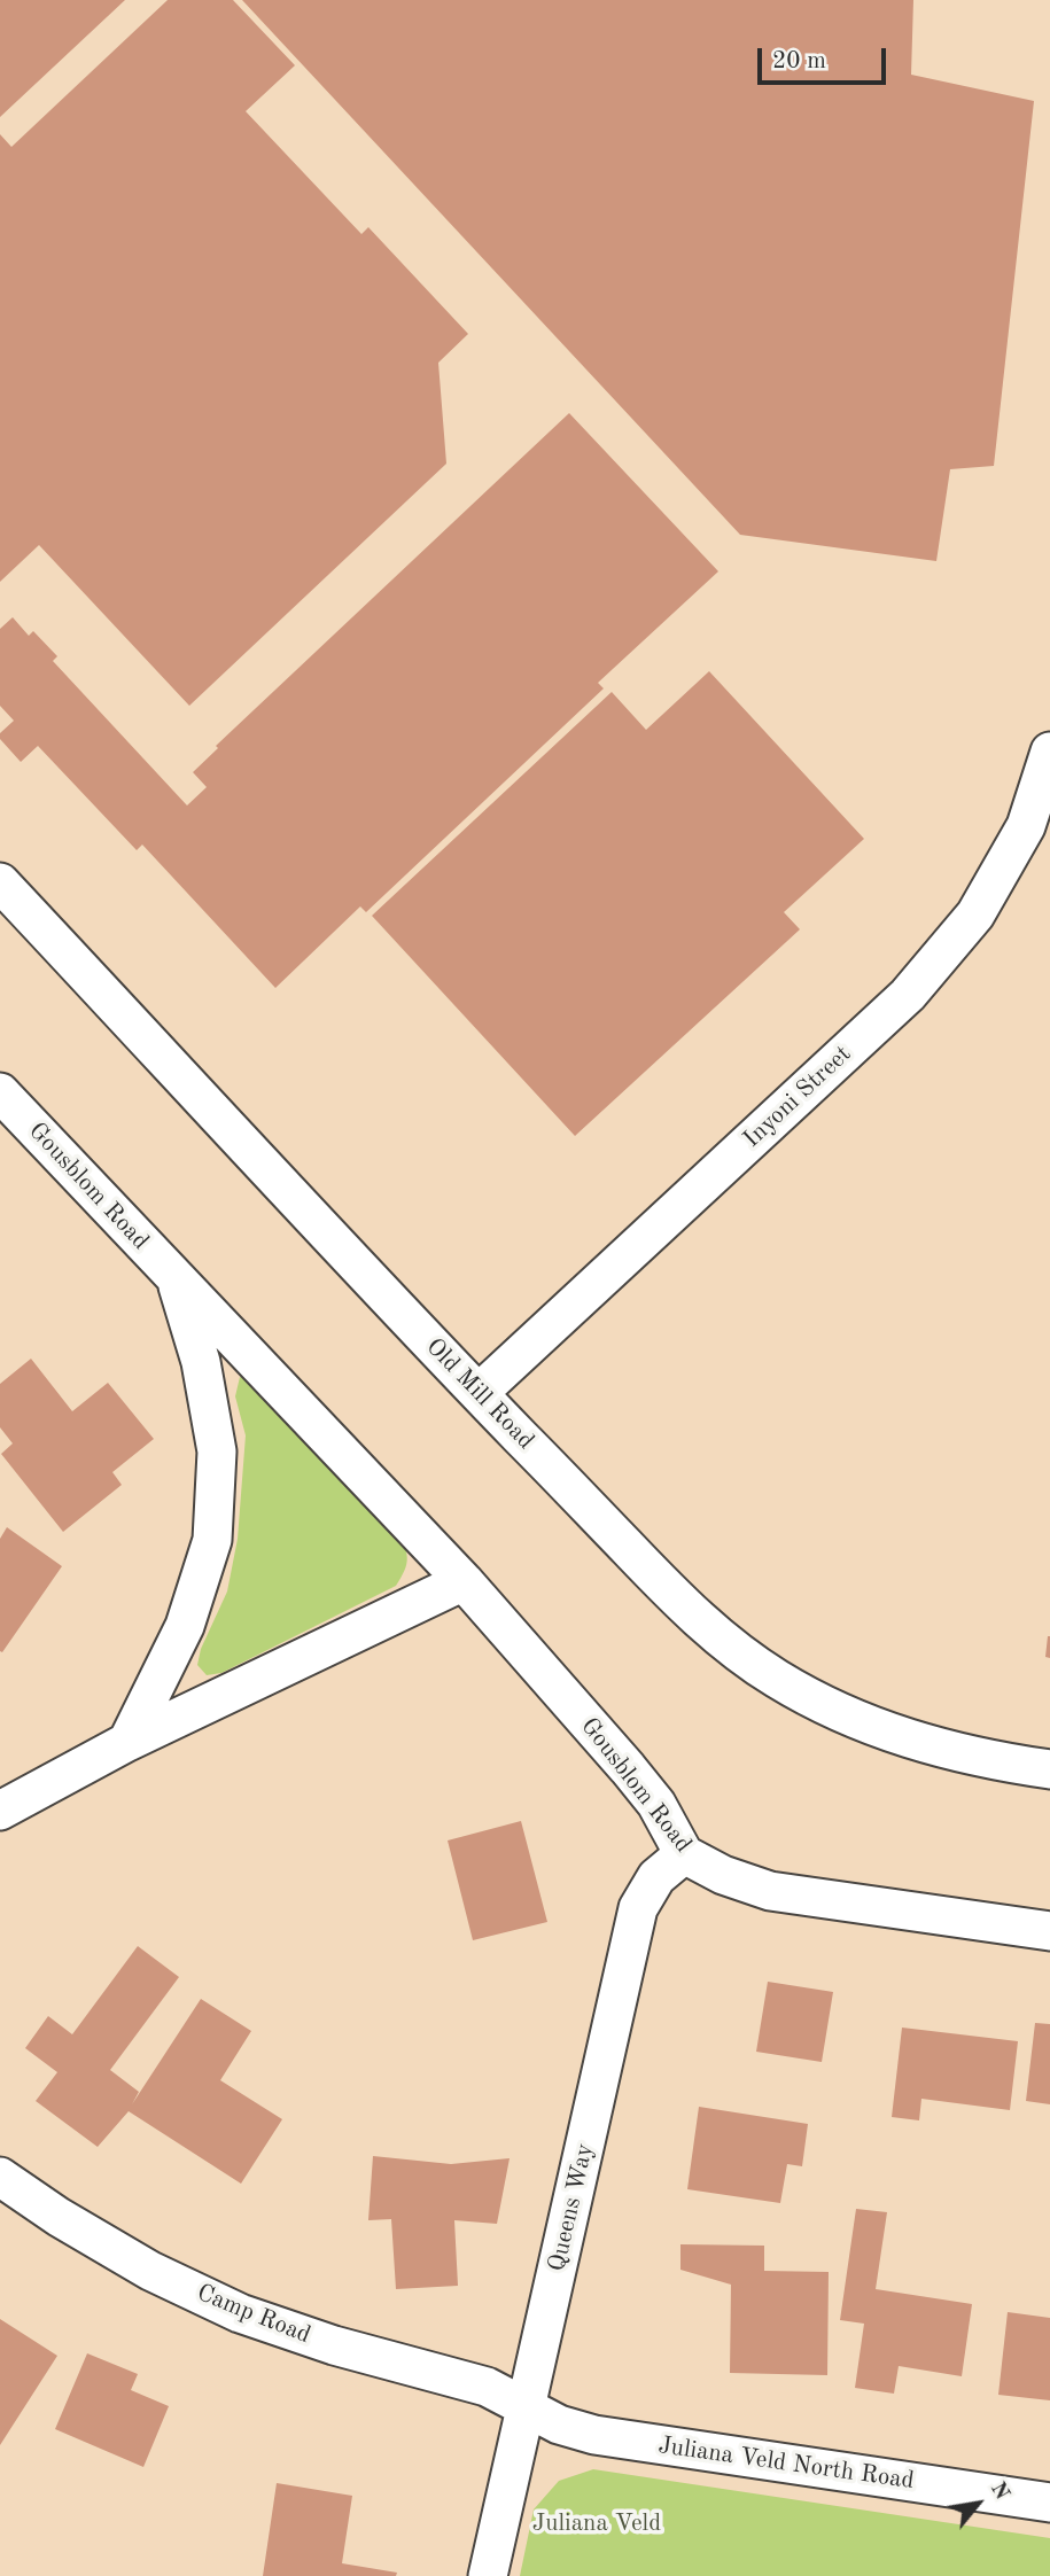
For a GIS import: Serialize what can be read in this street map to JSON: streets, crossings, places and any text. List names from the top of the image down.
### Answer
{
  "streets": {
    "street": [
      "Inyoni Street",
      "Gousblom Road",
      "Old Mill Road",
      "Queens Way",
      "Camp Road",
      "Juliana Veld North Road"
    ]
  },
  "crossings": [
    ["Inyoni Street", "Old Mill Road"],
    ["Gousblom Road", "Queens Way"],
    ["Queens Way", "Camp Road"],
    ["Queens Way", "Juliana Veld North Road"],
    ["Camp Road", "Juliana Veld North Road"]
  ],
  "parks": ["Juliana Veld"],
  "scale_bar": "20 m",
  "north": "top right"
}
